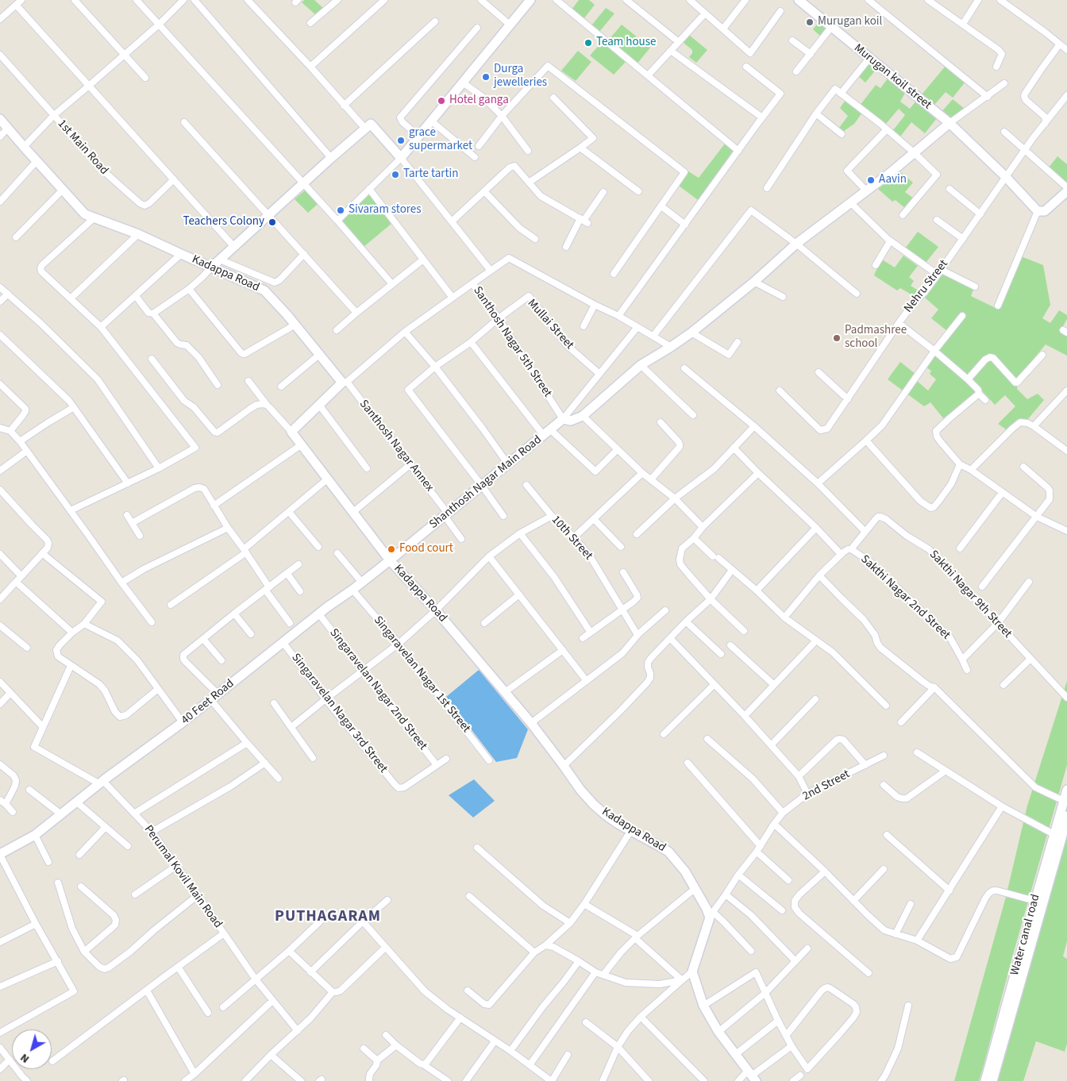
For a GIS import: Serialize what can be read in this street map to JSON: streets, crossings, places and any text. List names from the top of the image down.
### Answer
{
  "streets": {
    "main road": [
      "Murugan koil street",
      "Kadappa Road",
      "Shanthosh Nagar Main Road",
      "40 Feet Road",
      "Water canal road"
    ],
    "street": [
      "1st Main Road",
      "Nehru Street",
      "Mullai Street",
      "Santhosh Nagar 5th Street",
      "Santhosh Nagar Annex",
      "10th Street",
      "Sakthi Nagar 9th Street",
      "Sakthi Nagar 2nd Street",
      "Singaravelan Nagar 1st Street",
      "Singaravelan Nagar 2nd Street",
      "Singaravelan Nagar 3rd Street",
      "2nd Street",
      "Perumal Kovil Main Road"
    ]
  },
  "crossings": [
    ["Murugan koil street", "Nehru Street"],
    ["Kadappa Road", "Santhosh Nagar Annex"],
    ["Kadappa Road", "Shanthosh Nagar Main Road"],
    ["Kadappa Road", "40 Feet Road"],
    ["Kadappa Road", "2nd Street"],
    ["Mullai Street", "Santhosh Nagar 5th Street"],
    ["Santhosh Nagar 5th Street", "Shanthosh Nagar Main Road"],
    ["Santhosh Nagar Annex", "Shanthosh Nagar Main Road"],
    ["Shanthosh Nagar Main Road", "40 Feet Road"],
    ["Sakthi Nagar 9th Street", "Sakthi Nagar 2nd Street"],
    ["Singaravelan Nagar 1st Street", "40 Feet Road"],
    ["Singaravelan Nagar 2nd Street", "40 Feet Road"],
    ["Singaravelan Nagar 2nd Street", "Singaravelan Nagar 3rd Street"],
    ["40 Feet Road", "Singaravelan Nagar 3rd Street"],
    ["40 Feet Road", "Perumal Kovil Main Road"]
  ],
  "districts": ["PUTHAGARAM"],
  "places": [
    "Murugan koil",
    "Team house",
    "Durga jewelleries",
    "Hotel ganga",
    "grace supermarket",
    "Tarte tartin",
    "Aavin",
    "Sivaram stores",
    "Teachers Colony",
    "Padmashree school",
    "Food court"
  ],
  "north": "bottom left"
}
